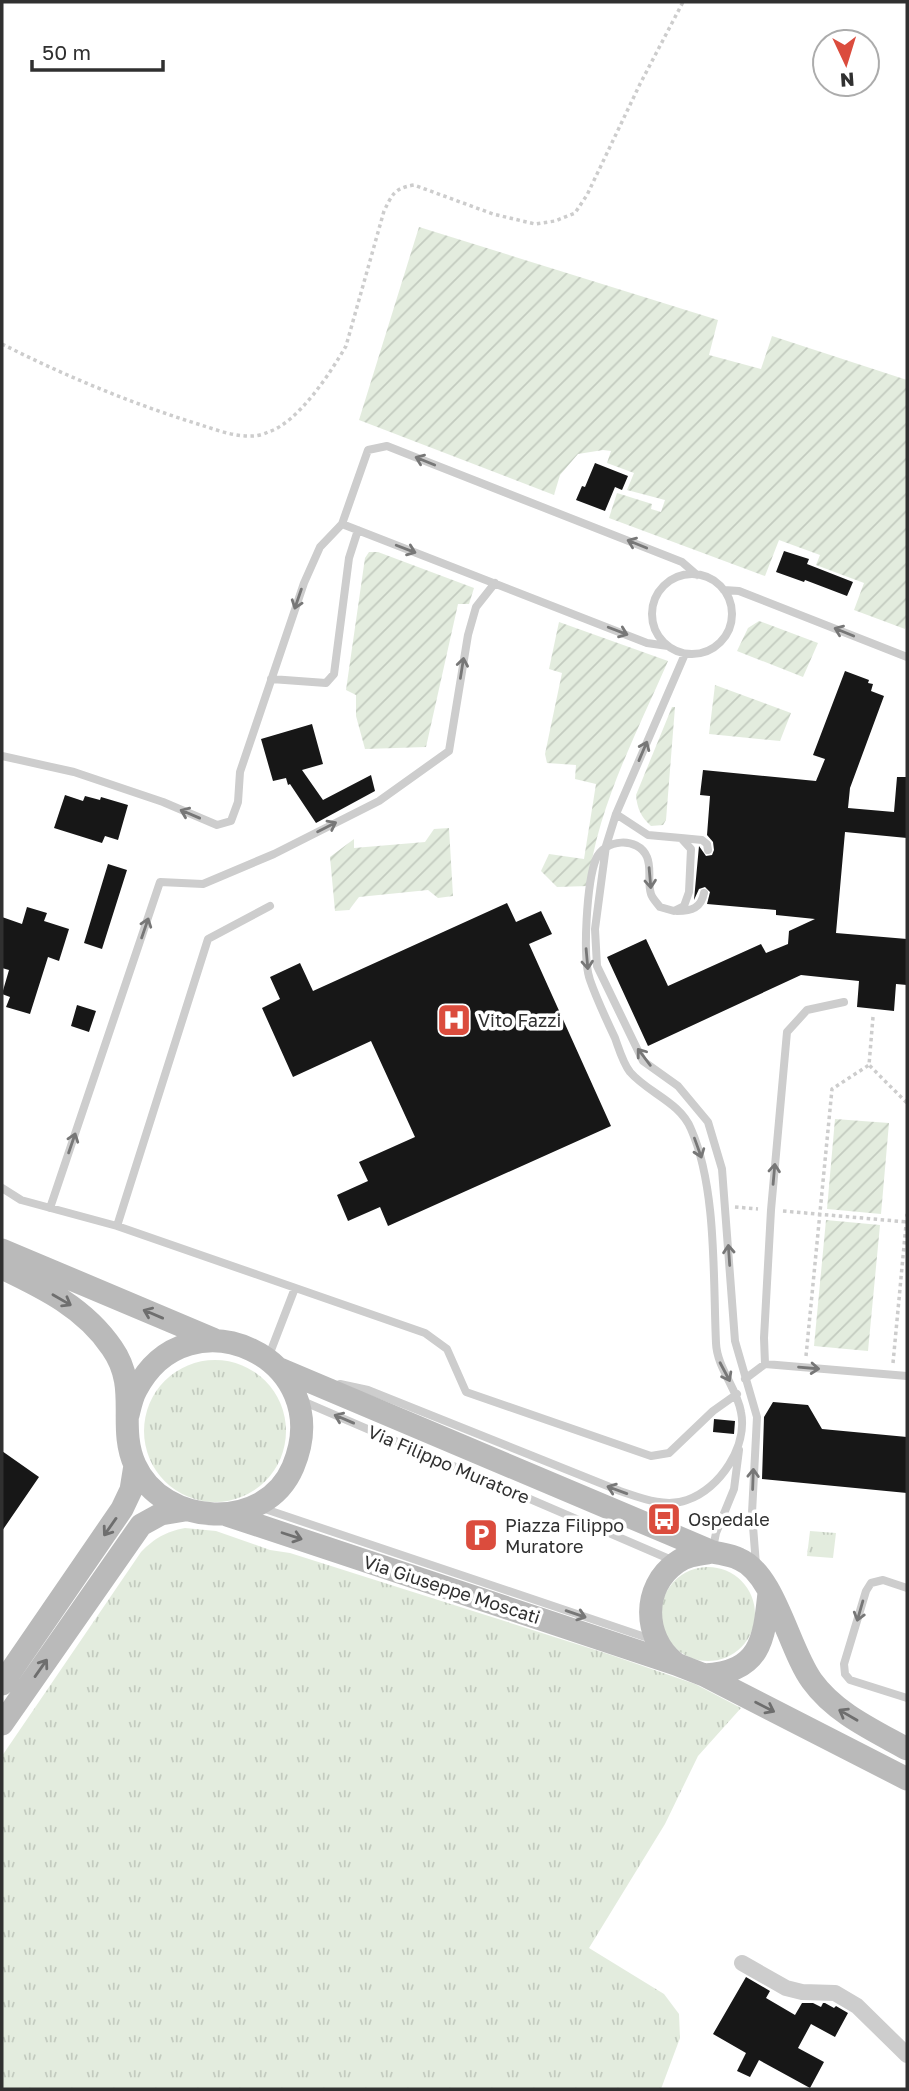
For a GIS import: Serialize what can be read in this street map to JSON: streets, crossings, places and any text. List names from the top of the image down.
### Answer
{
  "streets": {
    "street": ["Via Giuseppe Moscati"],
    "lane": ["Via Filippo Muratore"]
  },
  "crossings": [
    ["Via Filippo Muratore", "Via Giuseppe Moscati"]
  ],
  "one_way": ["Via Filippo Muratore"],
  "places": {
    "hospital": ["Vito Fazzi"],
    "bus stop": ["Ospedale"],
    "parking": ["Piazza Filippo Muratore"]
  },
  "scale_bar": "50 m",
  "north": "bottom"
}
